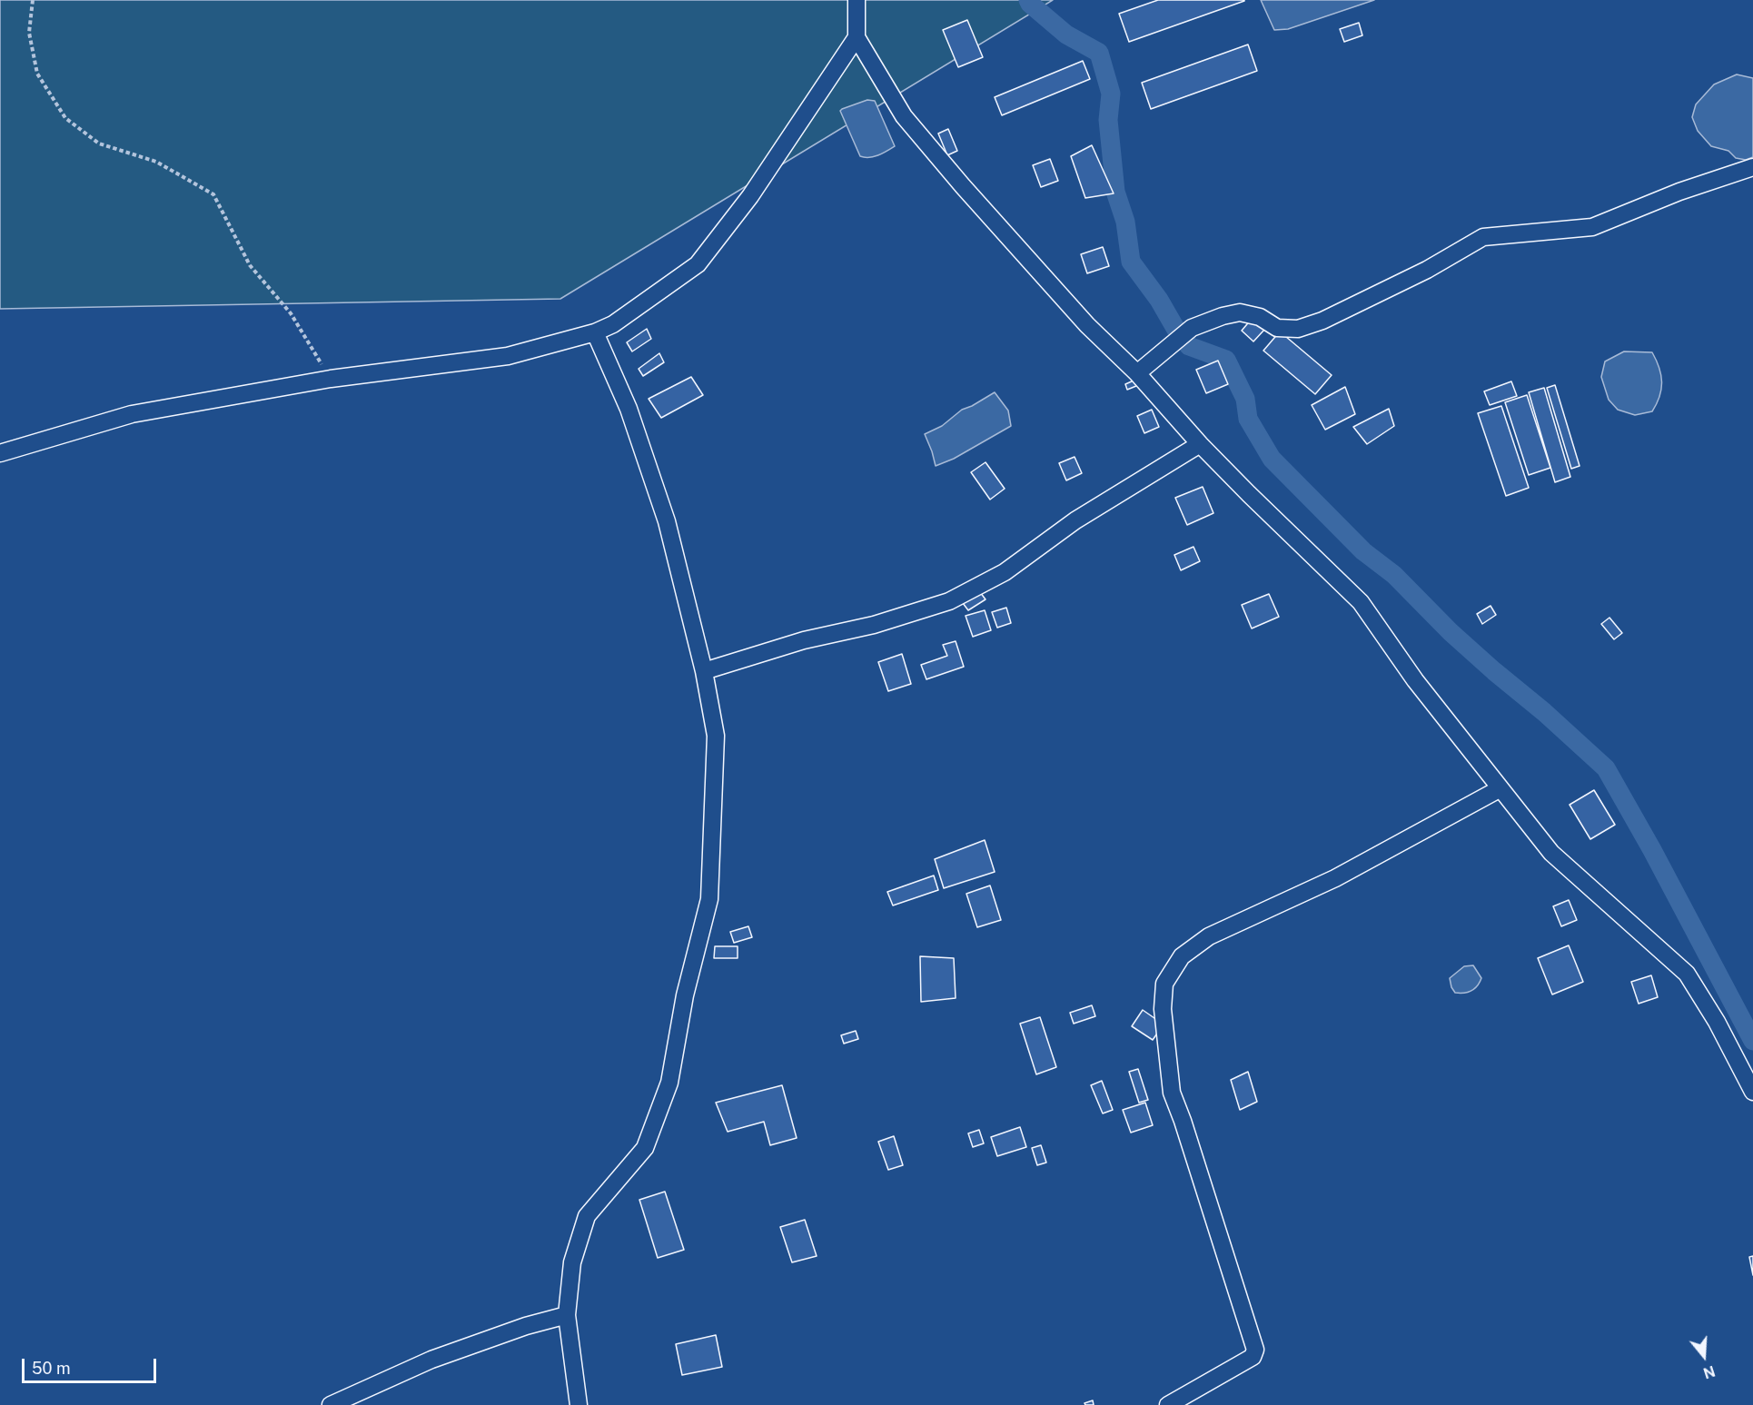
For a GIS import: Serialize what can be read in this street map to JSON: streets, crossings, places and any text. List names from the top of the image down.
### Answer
{
  "scale_bar": "50 m",
  "north": "bottom"
}
